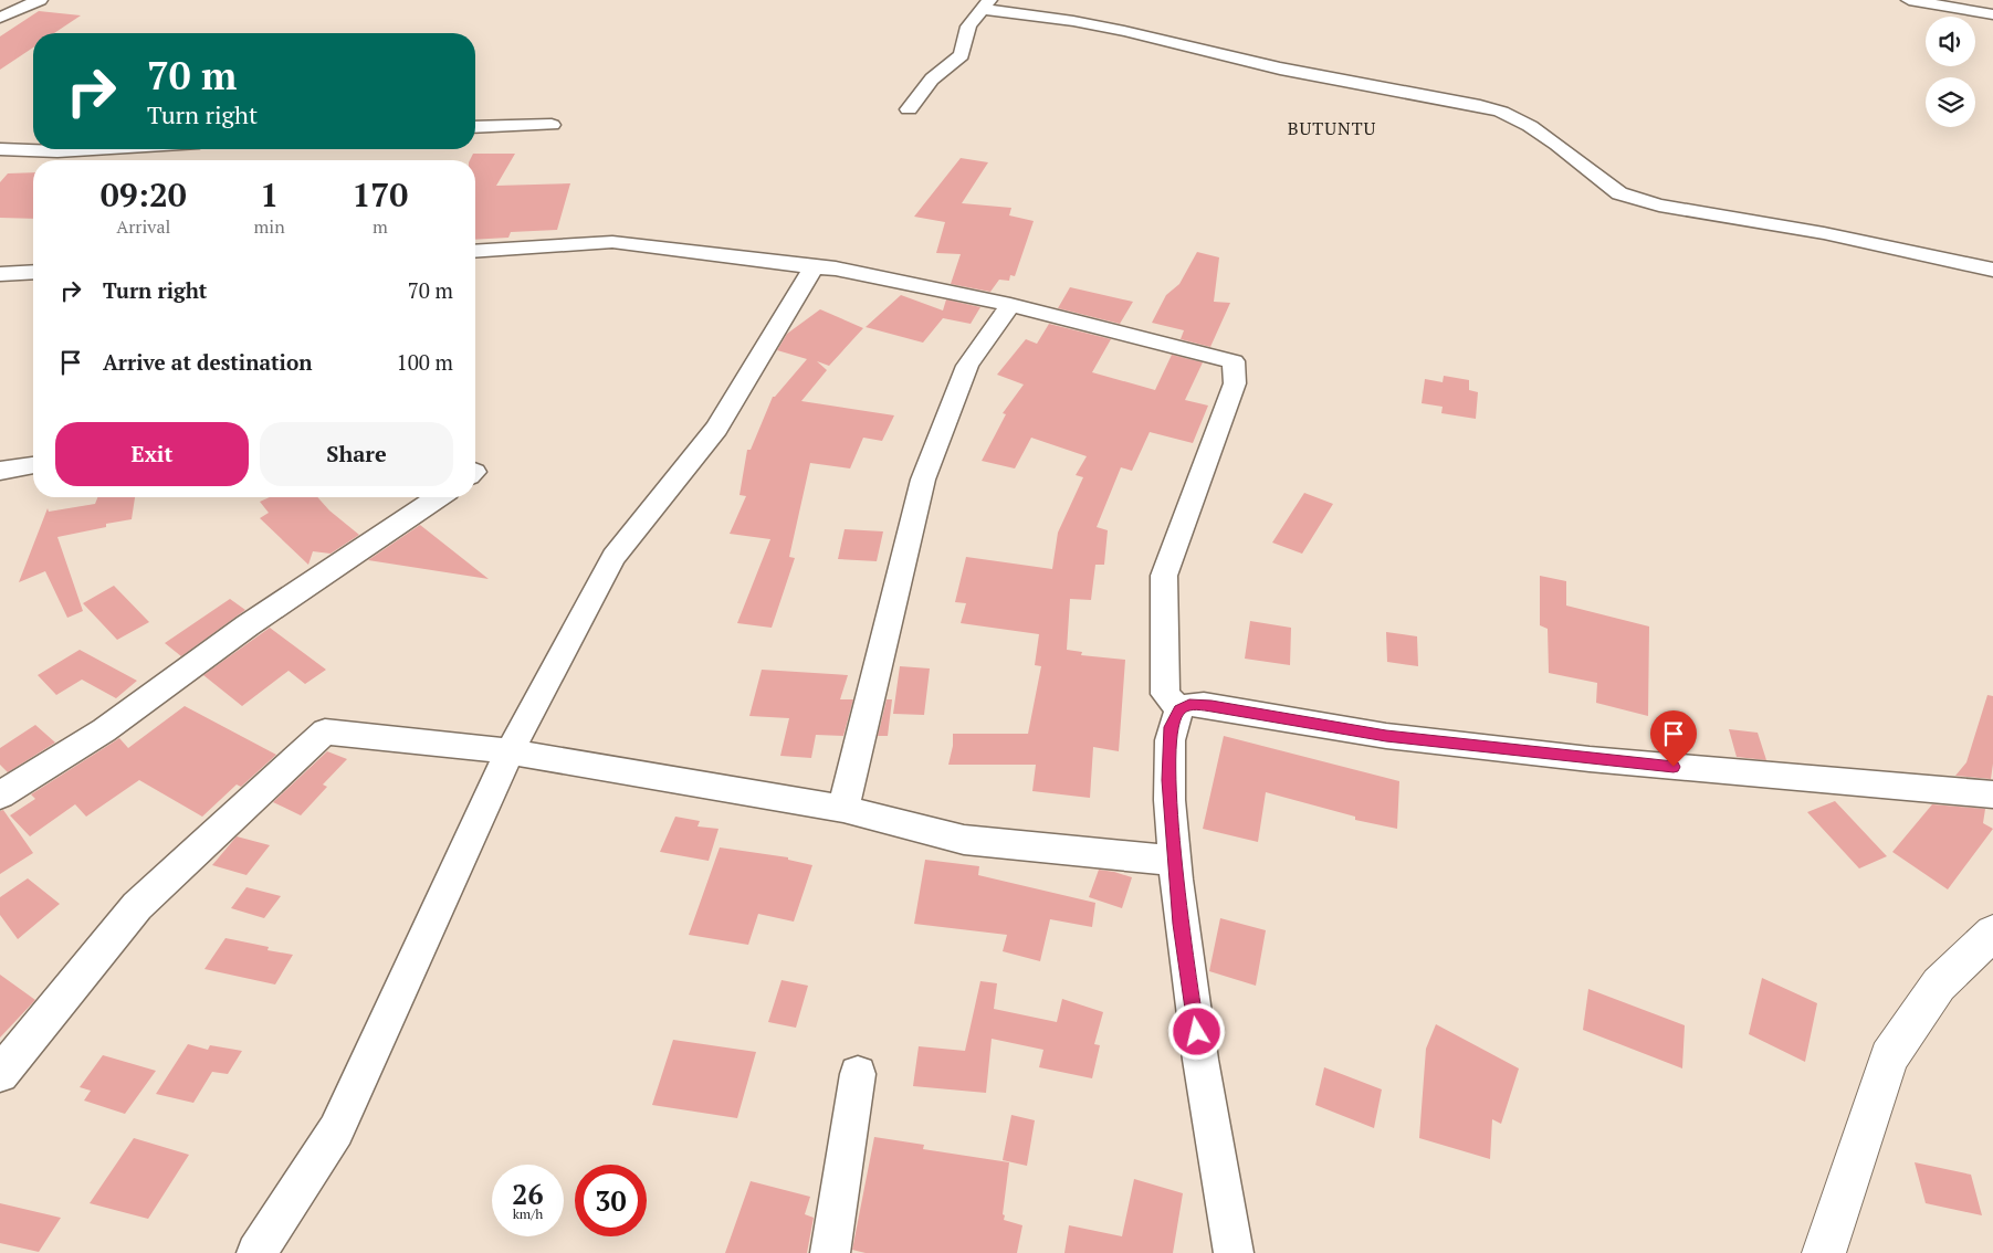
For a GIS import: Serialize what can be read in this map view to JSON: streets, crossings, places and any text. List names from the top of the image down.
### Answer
{
  "districts": ["BUTUNTU"],
  "page": {
    "turn": ["70 m", "Turn right"],
    "eta": [
      "09:20",
      "Arrival",
      "1",
      "min",
      "170",
      "m"
    ],
    "list": [
      {
        "name": "Turn right",
        "value": "70 m"
      },
      {
        "name": "Arrive at destination",
        "value": "100 m"
      }
    ],
    "buttons": ["Exit", "Share"],
    "speed": "26 km/h",
    "limit": "30"
  }
}
